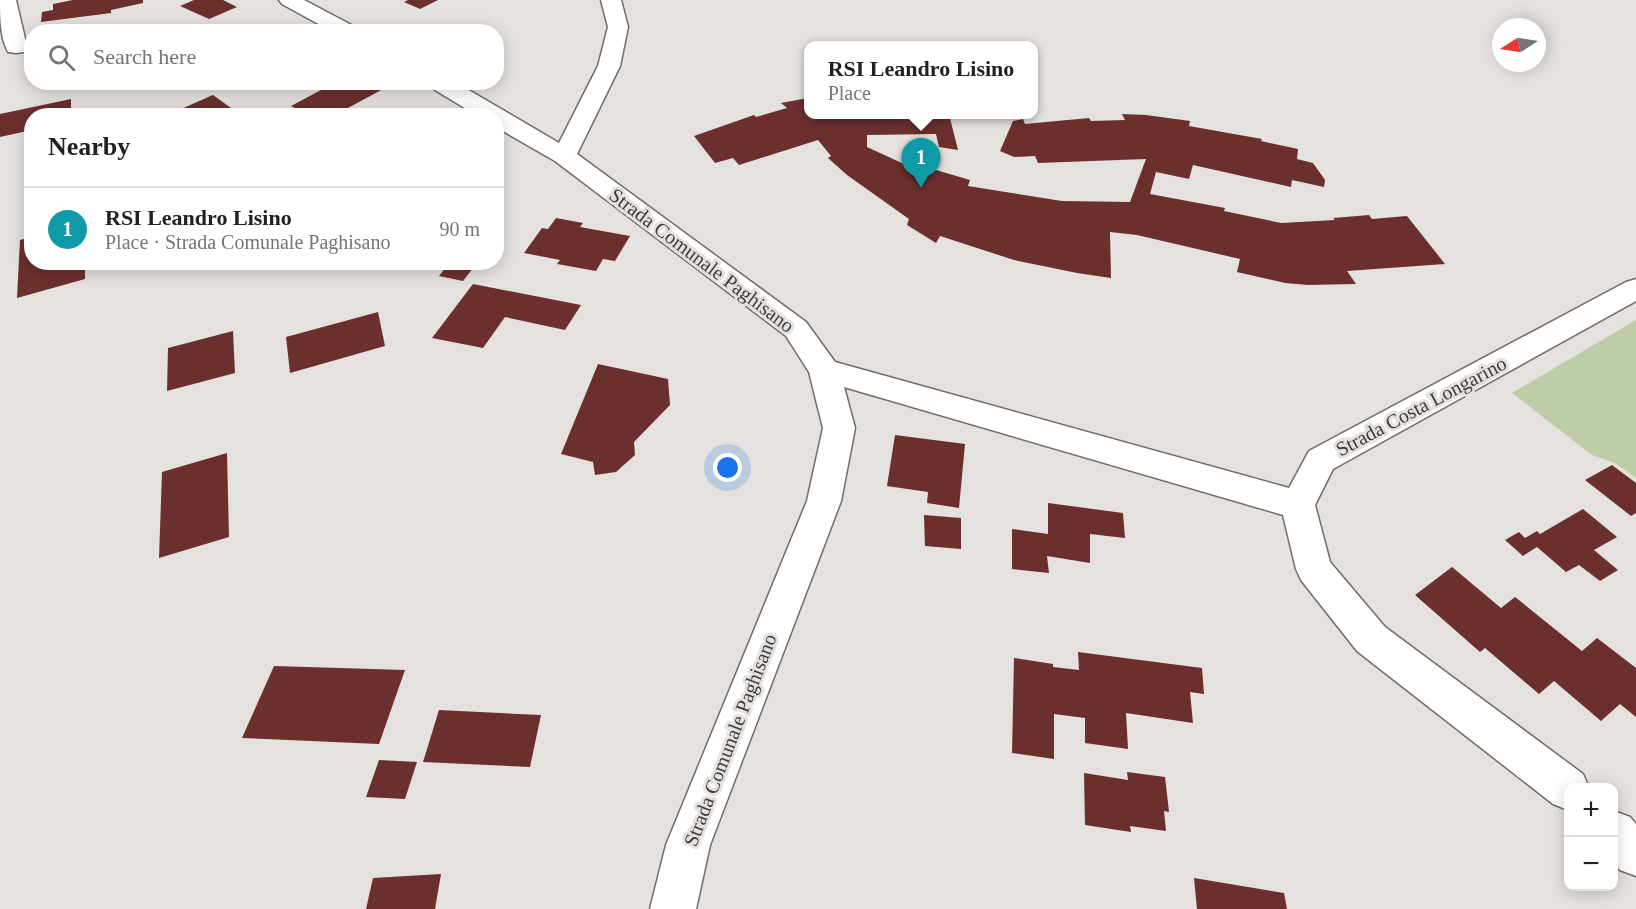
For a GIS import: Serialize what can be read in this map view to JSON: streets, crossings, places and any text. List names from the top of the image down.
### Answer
{
  "streets": {
    "street": ["Strada Comunale Paghisano", "Strada Costa Longarino"]
  },
  "north": "left",
  "page": {
    "search": "Search here",
    "popup": ["RSI Leandro Lisino", "Place"],
    "heading": "Nearby",
    "pins": "1",
    "list": [
      {
        "mark": "1",
        "name": "RSI Leandro Lisino",
        "note": "Place · Strada Comunale Paghisano",
        "value": "90 m"
      }
    ],
    "map_buttons": ["+", "−"]
  }
}
